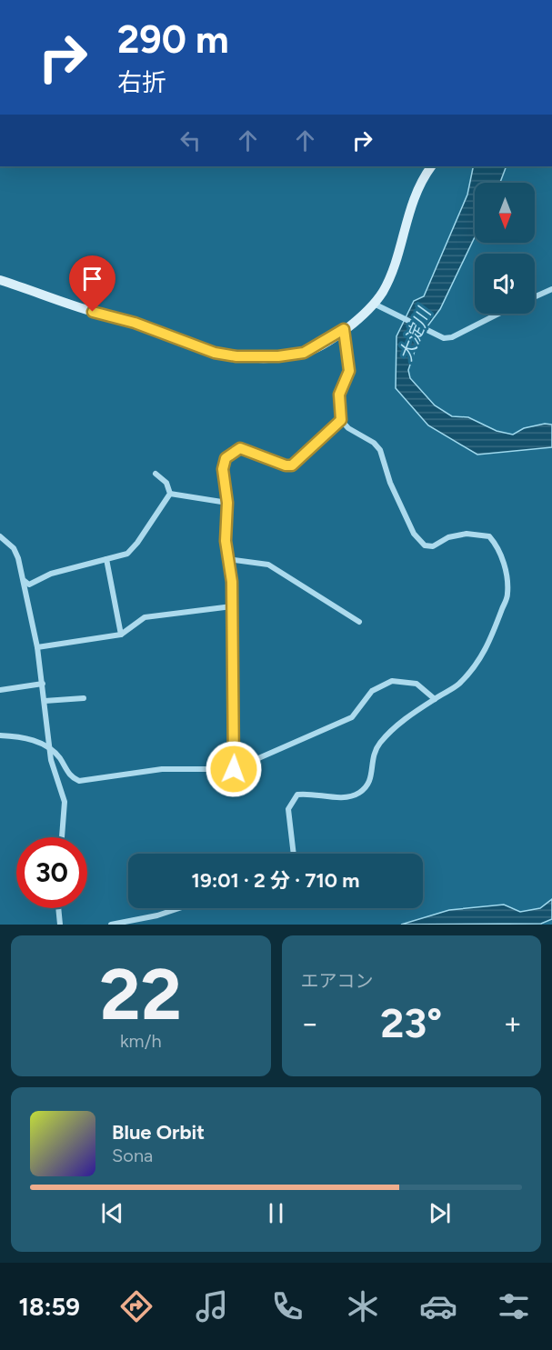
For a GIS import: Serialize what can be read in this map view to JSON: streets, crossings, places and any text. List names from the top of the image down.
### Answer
{
  "water": ["大淀川"],
  "north": "bottom",
  "page": {
    "turn": ["290 m", "右折"],
    "limit": "30",
    "trip": "19:01 · 2 分 · 710 m",
    "tile": [
      ["22", "km/h"],
      "エアコン"
    ],
    "heat": ["−", "23°", "+"],
    "song": ["Blue Orbit", "Sona"],
    "tabs": "18:59"
  }
}
